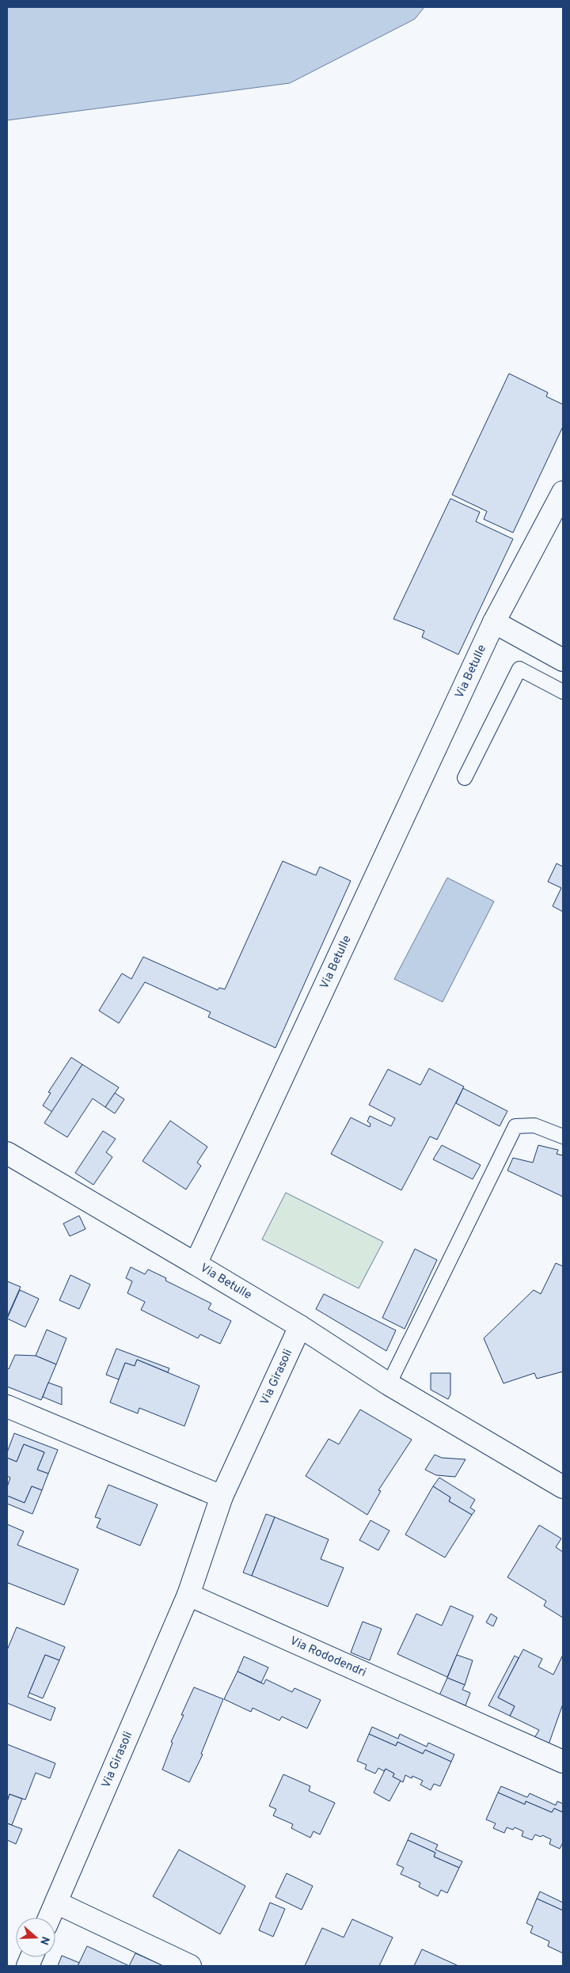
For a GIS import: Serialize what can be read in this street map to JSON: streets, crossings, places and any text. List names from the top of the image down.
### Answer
{
  "streets": {
    "street": ["Via Betulle", "Via Girasoli", "Via Rododendri"]
  },
  "crossings": [
    ["Via Betulle", "Via Girasoli"],
    ["Via Girasoli", "Via Rododendri"]
  ],
  "north": "right"
}
